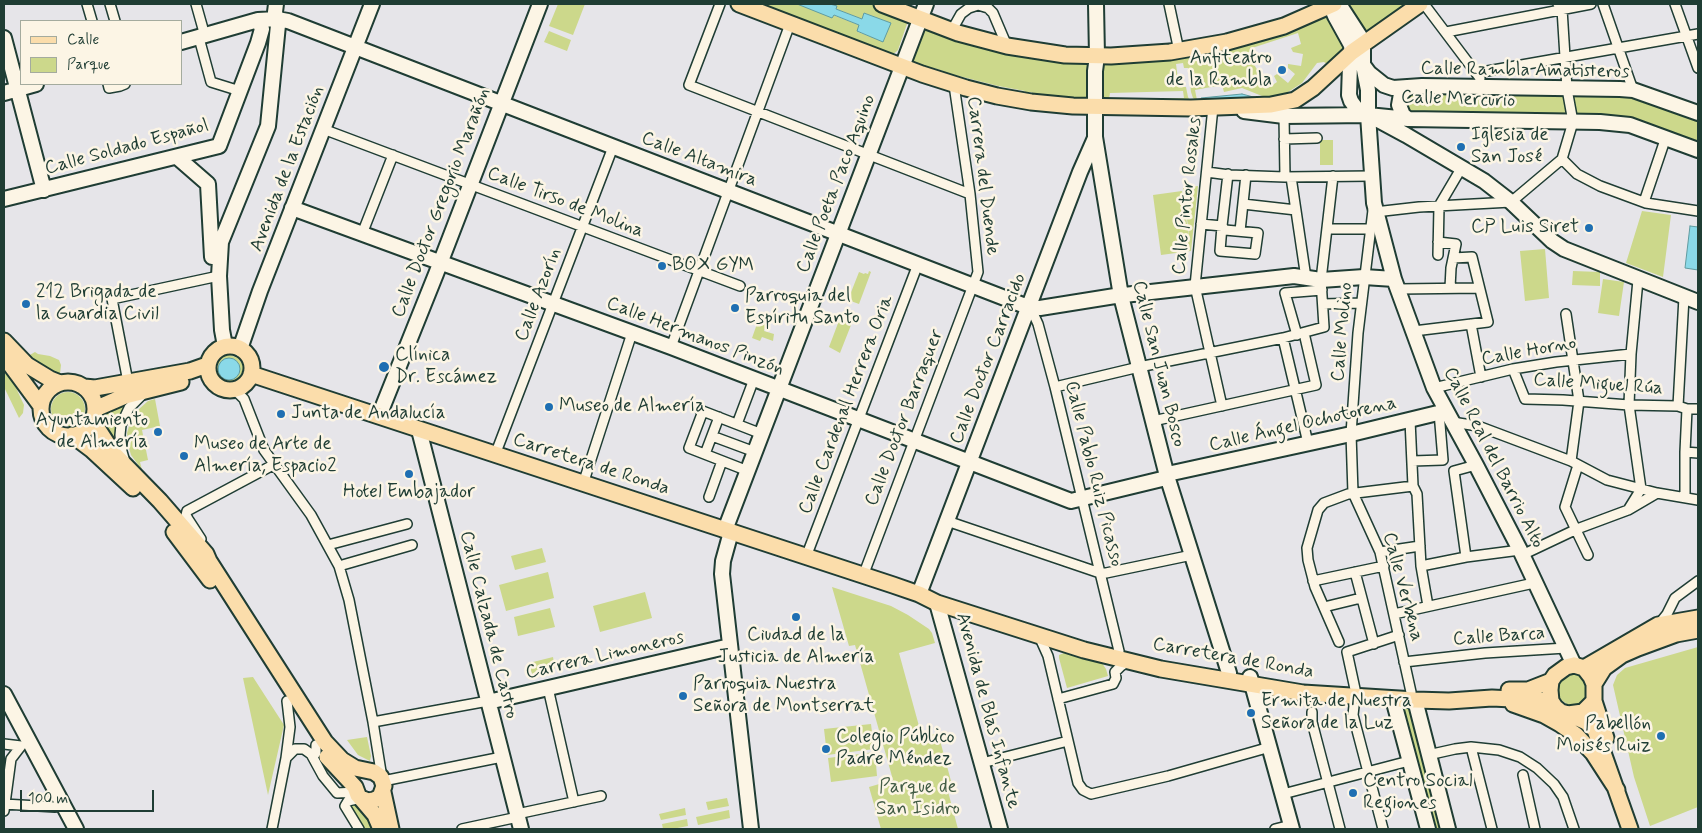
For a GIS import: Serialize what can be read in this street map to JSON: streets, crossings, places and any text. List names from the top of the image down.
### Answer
{
  "streets": {
    "main road": ["Carretera de Ronda"],
    "street": [
      "Calle Rambla Amatisteros",
      "Calle Mercurio",
      "Calle Soldado Español",
      "Calle Altamira",
      "Avenida de la Estación",
      "Carrera del Duende",
      "Calle Poeta Paco Aquino",
      "Calle Pintor Rosales",
      "Calle Doctor Gregorio Marañón",
      "Calle Tirso de Molina",
      "Calle Azorín",
      "Calle Molino",
      "Calle Hermanos Pinzón",
      "Calle Horno",
      "Calle Doctor Carracido",
      "Calle San Juan Bosco",
      "Calle Miguel Rúa",
      "Calle Cardenal Herrera Oria",
      "Calle Doctor Barraquer",
      "Calle Ángel Ochotorena",
      "Calle Real del Barrio Alto",
      "Calle Pablo Ruiz Picasso",
      "Calle Verbena",
      "Calle Calzada de Castro",
      "Calle Barca",
      "Carrera Limoneros",
      "Avenida de Blas Infante"
    ]
  },
  "crossings": [
    ["Calle Rambla Amatisteros", "Calle Mercurio"],
    ["Calle Rambla Amatisteros", "Calle Real del Barrio Alto"],
    ["Calle Mercurio", "Calle Pintor Rosales"],
    ["Calle Mercurio", "Calle Real del Barrio Alto"],
    ["Calle Soldado Español", "Calle Altamira"],
    ["Calle Altamira", "Avenida de la Estación"],
    ["Calle Altamira", "Calle Poeta Paco Aquino"],
    ["Calle Altamira", "Calle Doctor Gregorio Marañón"],
    ["Calle Altamira", "Calle Azorín"],
    ["Calle Altamira", "Calle Doctor Carracido"],
    ["Calle Altamira", "Calle Cardenal Herrera Oria"],
    ["Calle Altamira", "Calle Doctor Barraquer"],
    ["Calle Altamira", "Calle Pablo Ruiz Picasso"],
    ["Avenida de la Estación", "Calle Tirso de Molina"],
    ["Avenida de la Estación", "Calle Hermanos Pinzón"],
    ["Avenida de la Estación", "Carretera de Ronda"],
    ["Carrera del Duende", "Calle Doctor Barraquer"],
    ["Calle Poeta Paco Aquino", "Calle Hermanos Pinzón"],
    ["Calle Poeta Paco Aquino", "Carretera de Ronda"],
    ["Calle Poeta Paco Aquino", "Carrera Limoneros"],
    ["Calle Doctor Gregorio Marañón", "Calle Tirso de Molina"],
    ["Calle Doctor Gregorio Marañón", "Calle Hermanos Pinzón"],
    ["Calle Doctor Gregorio Marañón", "Carretera de Ronda"],
    ["Calle Tirso de Molina", "Calle Azorín"],
    ["Calle Azorín", "Calle Hermanos Pinzón"],
    ["Calle Azorín", "Carretera de Ronda"],
    ["Calle Molino", "Calle Ángel Ochotorena"],
    ["Calle Molino", "Calle Real del Barrio Alto"],
    ["Calle Molino", "Calle Verbena"],
    ["Calle Hermanos Pinzón", "Calle Doctor Carracido"],
    ["Calle Hermanos Pinzón", "Calle Cardenal Herrera Oria"],
    ["Calle Hermanos Pinzón", "Calle Doctor Barraquer"],
    ["Calle Hermanos Pinzón", "Calle Ángel Ochotorena"],
    ["Calle Hermanos Pinzón", "Calle Pablo Ruiz Picasso"],
    ["Calle Horno", "Calle Miguel Rúa"],
    ["Calle Horno", "Calle Real del Barrio Alto"],
    ["Calle Doctor Carracido", "Calle San Juan Bosco"],
    ["Calle Doctor Carracido", "Carretera de Ronda"],
    ["Calle Doctor Carracido", "Calle Pablo Ruiz Picasso"],
    ["Calle San Juan Bosco", "Calle Ángel Ochotorena"],
    ["Calle San Juan Bosco", "Carretera de Ronda"],
    ["Calle Cardenal Herrera Oria", "Carretera de Ronda"],
    ["Calle Doctor Barraquer", "Carretera de Ronda"],
    ["Calle Ángel Ochotorena", "Calle Real del Barrio Alto"],
    ["Calle Ángel Ochotorena", "Calle Pablo Ruiz Picasso"],
    ["Calle Real del Barrio Alto", "Carretera de Ronda"],
    ["Calle Real del Barrio Alto", "Calle Barca"],
    ["Carretera de Ronda", "Calle Pablo Ruiz Picasso"],
    ["Carretera de Ronda", "Calle Verbena"],
    ["Carretera de Ronda", "Calle Calzada de Castro"],
    ["Carretera de Ronda", "Avenida de Blas Infante"],
    ["Calle Verbena", "Calle Barca"],
    ["Calle Calzada de Castro", "Carrera Limoneros"]
  ],
  "parks": ["Parque de San Isidro"],
  "places": [
    "Anfiteatro de la Rambla",
    "Iglesia de San José",
    "CP Luis Siret",
    "BOX GYM",
    "212 Brigada de la Guardia Civil",
    "Parroquia del Espíritu Santo",
    "Clínica Dr. Escámez",
    "Museo de Almería",
    "Junta de Andalucía",
    "Ayuntamiento de Almería",
    "Museo de Arte de Almería, Espacio2",
    "Hotel Embajador",
    "Ciudad de la Justicia de Almería",
    "Parroquia Nuestra Señora de Montserrat",
    "Ermita de Nuestra Señora de la Luz",
    "Pabellón Moisés Ruiz",
    "Colegio Público Padre Méndez",
    "Centro Social Regiones"
  ],
  "legend": ["Calle", "Parque"],
  "scale_bar": "100 m"
}
